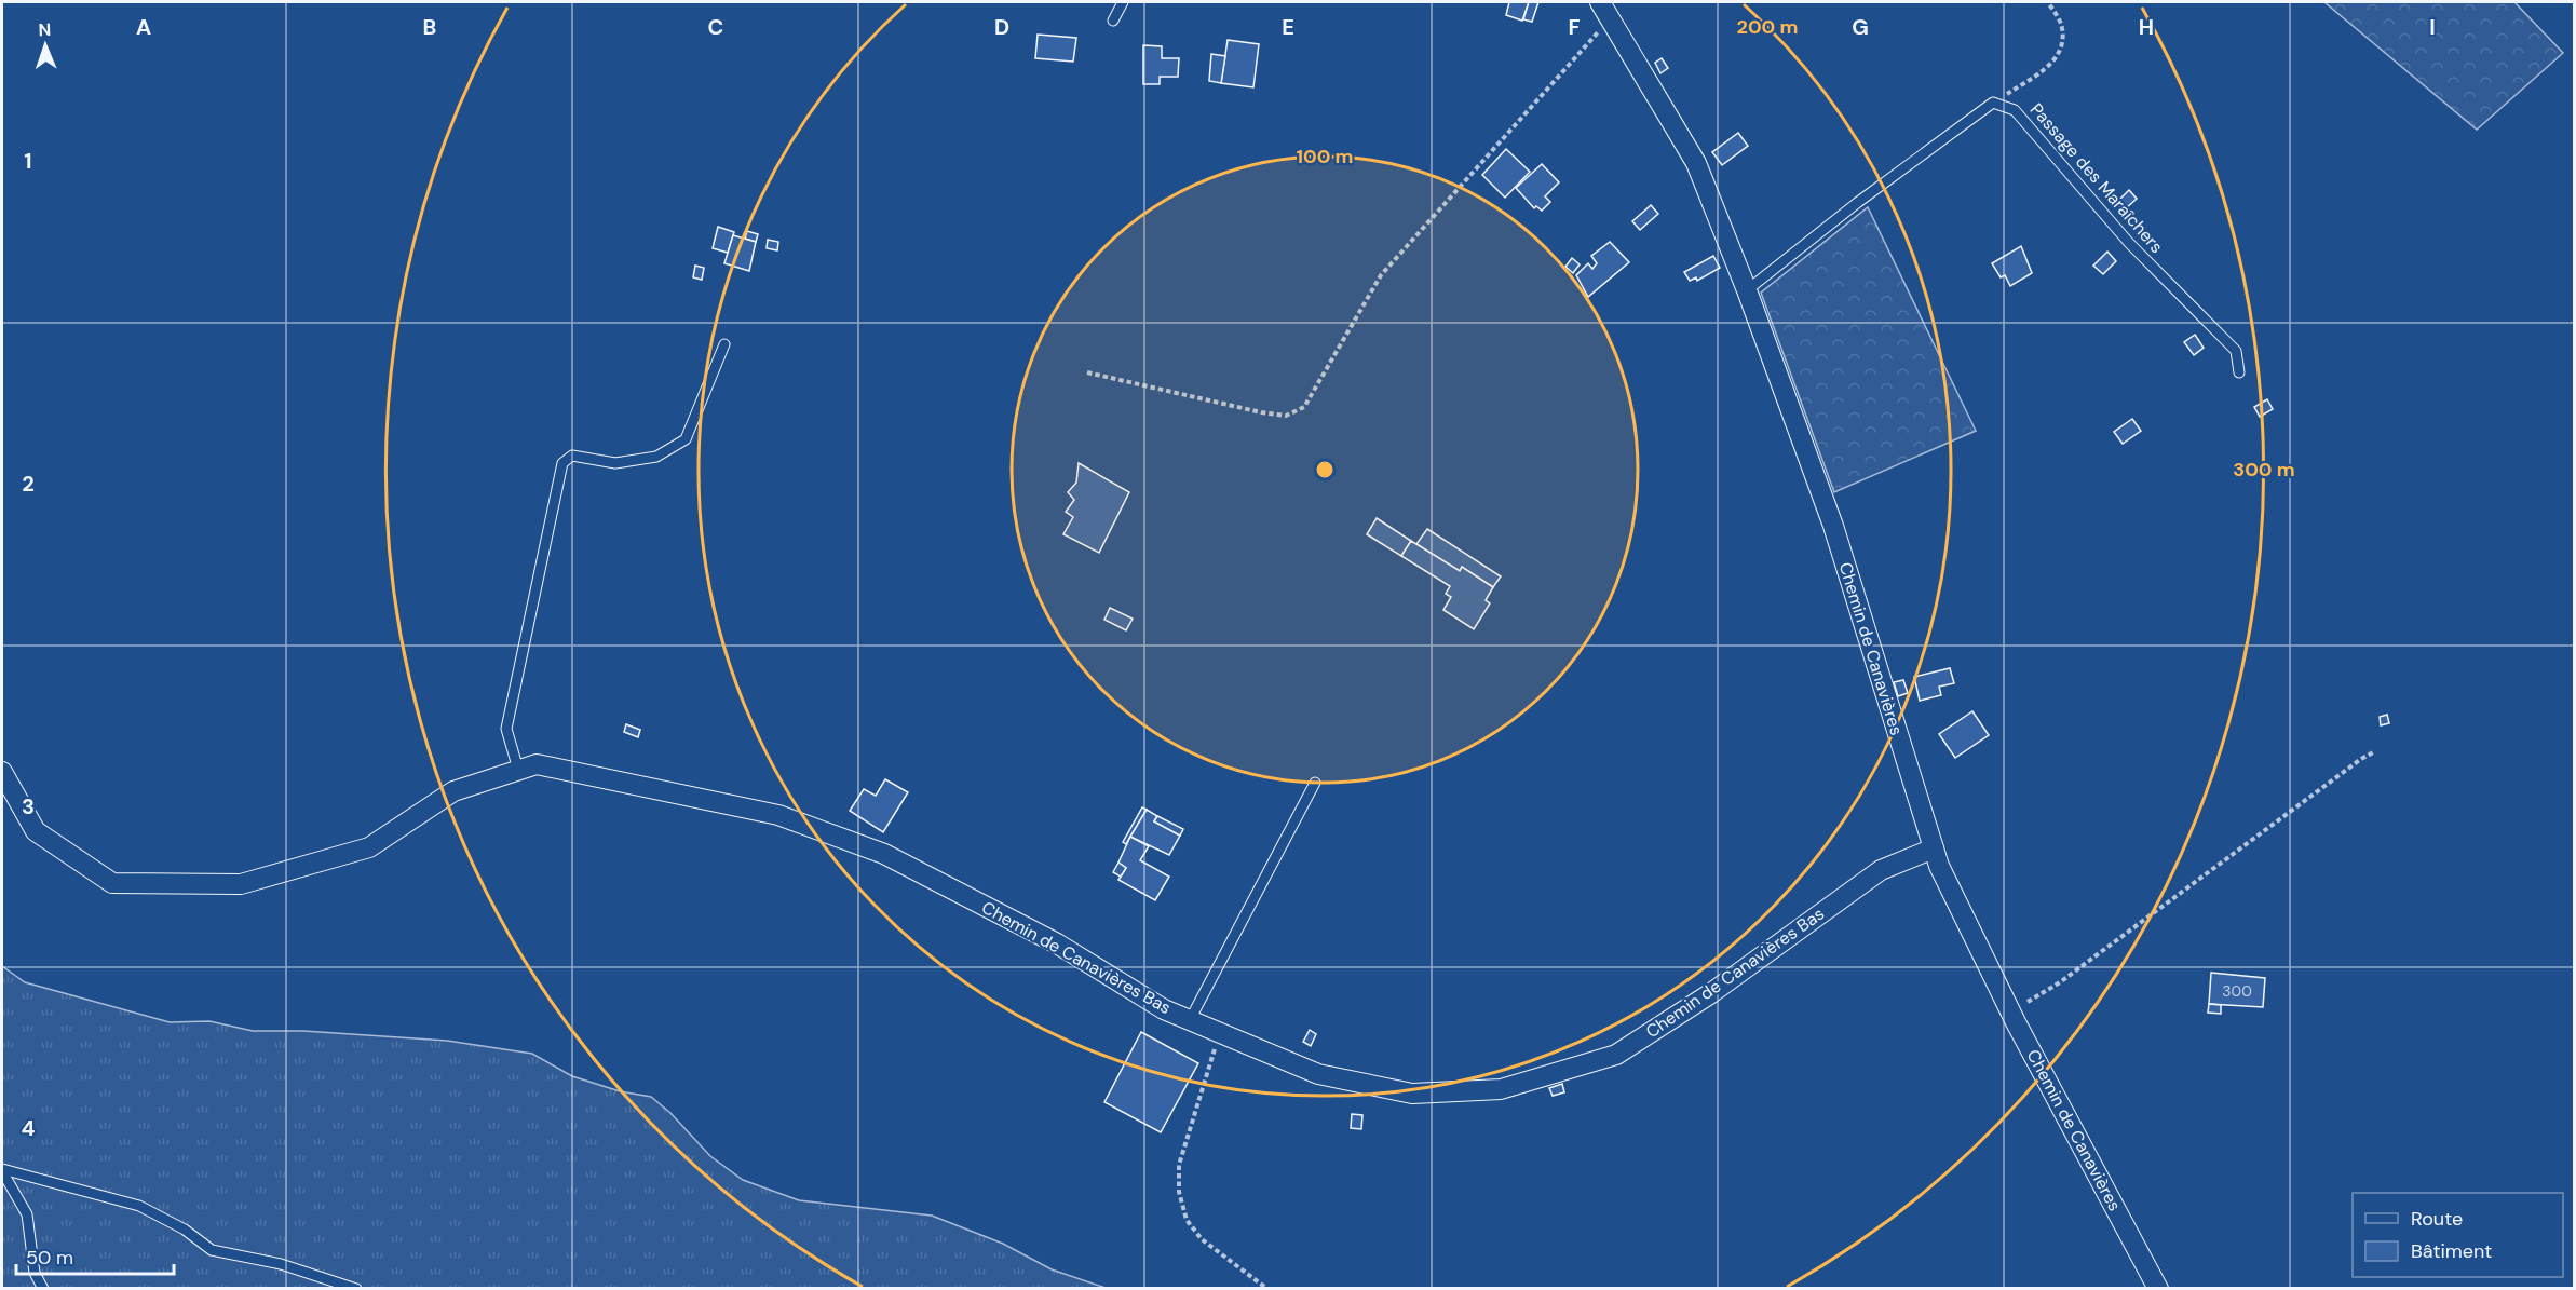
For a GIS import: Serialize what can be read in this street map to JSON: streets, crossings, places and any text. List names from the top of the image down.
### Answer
{
  "streets": {
    "street": ["Chemin de Canavières", "Chemin de Canavières Bas"],
    "lane": ["Passage des Maraîchers"]
  },
  "crossings": [
    ["Chemin de Canavières", "Chemin de Canavières Bas"]
  ],
  "house_numbers": ["300"],
  "legend": ["Route", "Bâtiment"],
  "scale_bar": "50 m",
  "north": "top",
  "grid": {
    "columns": [
      "A",
      "B",
      "C",
      "D",
      "E",
      "F",
      "G",
      "H",
      "I"
    ],
    "rows": [
      "1",
      "2",
      "3",
      "4"
    ]
  },
  "rings": ["200 m", "100 m", "300 m"]
}
